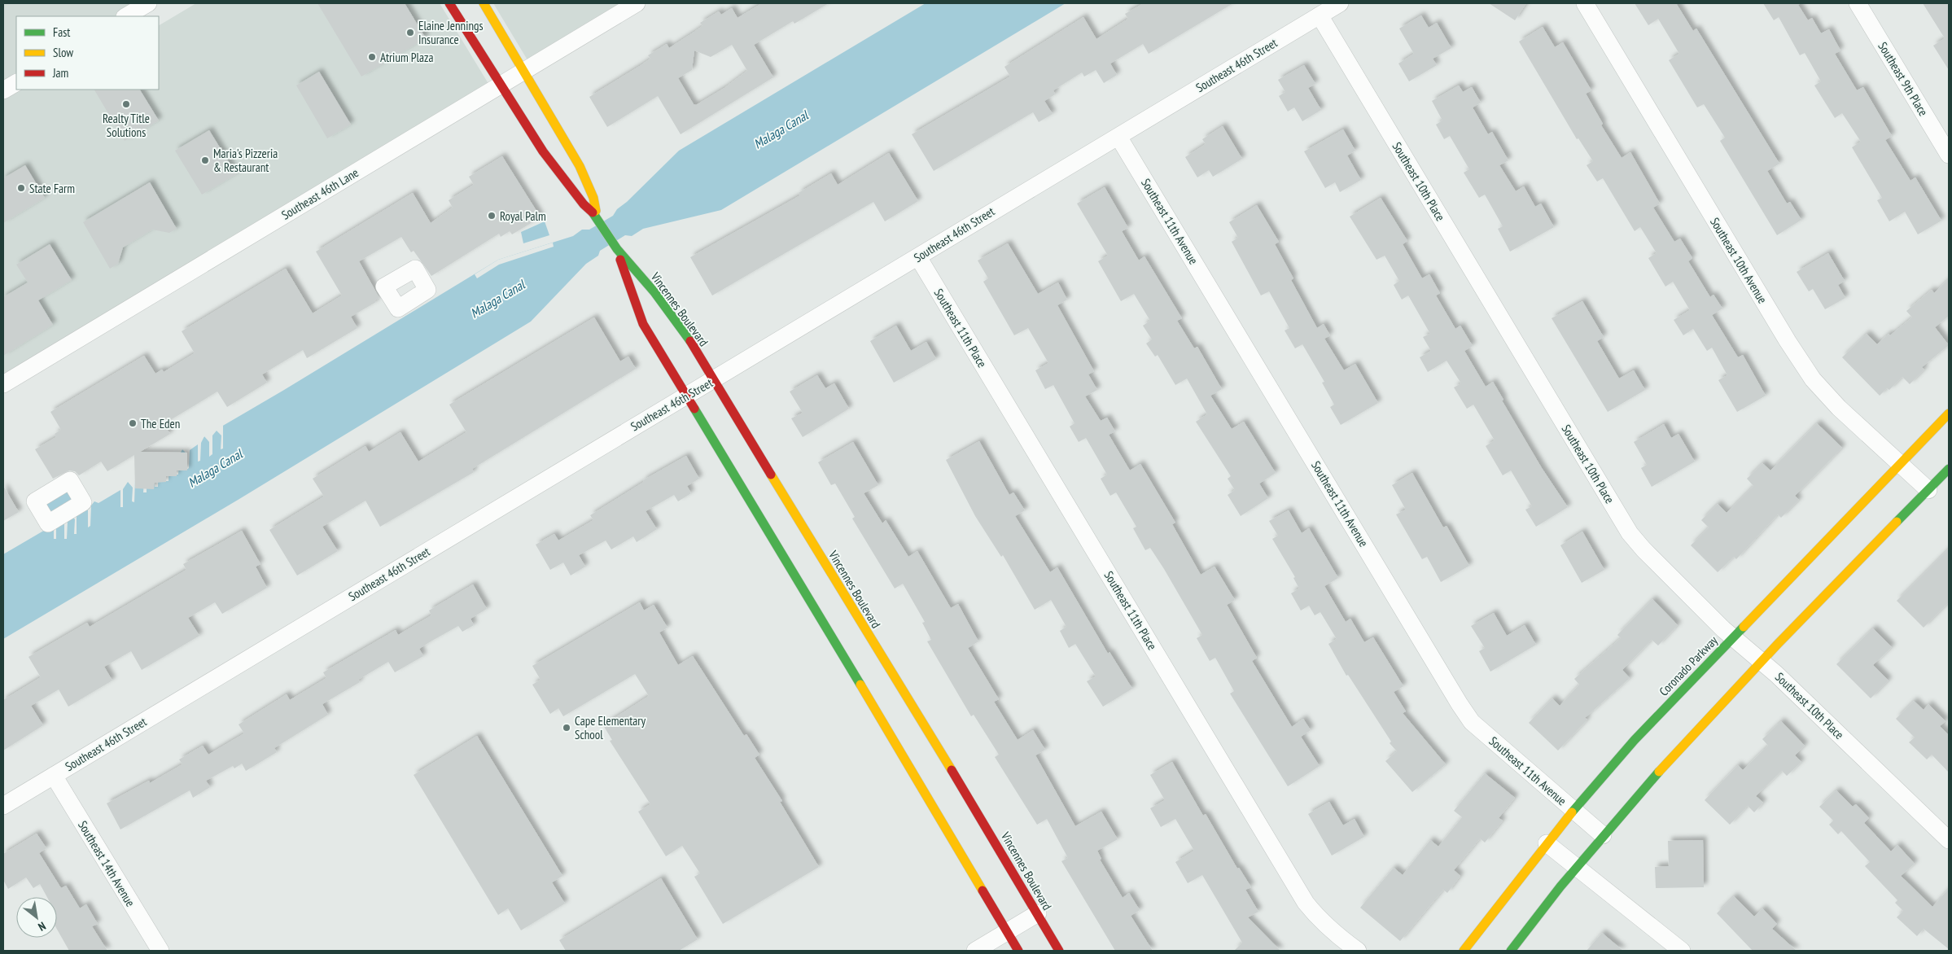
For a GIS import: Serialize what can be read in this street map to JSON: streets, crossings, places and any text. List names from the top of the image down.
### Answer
{
  "streets": {
    "street": [
      "Southeast 46th Street",
      "Southeast 9th Place",
      "Southeast 10th Place",
      "Southeast 46th Lane",
      "Southeast 11th Avenue",
      "Southeast 10th Avenue",
      "Vincennes Boulevard",
      "Southeast 11th Place",
      "Coronado Parkway",
      "Southeast 14th Avenue"
    ]
  },
  "crossings": [
    ["Southeast 46th Street", "Southeast 10th Place"],
    ["Southeast 46th Street", "Southeast 11th Avenue"],
    ["Southeast 46th Street", "Vincennes Boulevard"],
    ["Southeast 46th Street", "Southeast 11th Place"],
    ["Southeast 46th Street", "Southeast 14th Avenue"],
    ["Southeast 10th Place", "Coronado Parkway"],
    ["Southeast 46th Lane", "Vincennes Boulevard"],
    ["Southeast 11th Avenue", "Coronado Parkway"],
    ["Southeast 10th Avenue", "Coronado Parkway"]
  ],
  "water": ["Malaga Canal"],
  "places": [
    "Elaine Jennings Insurance",
    "Atrium Plaza",
    "Realty Title Solutions",
    "Maria's Pizzeria & Restaurant",
    "State Farm",
    "Royal Palm",
    "The Eden",
    "Cape Elementary School"
  ],
  "legend": ["Fast", "Slow", "Jam"],
  "north": "bottom right"
}
